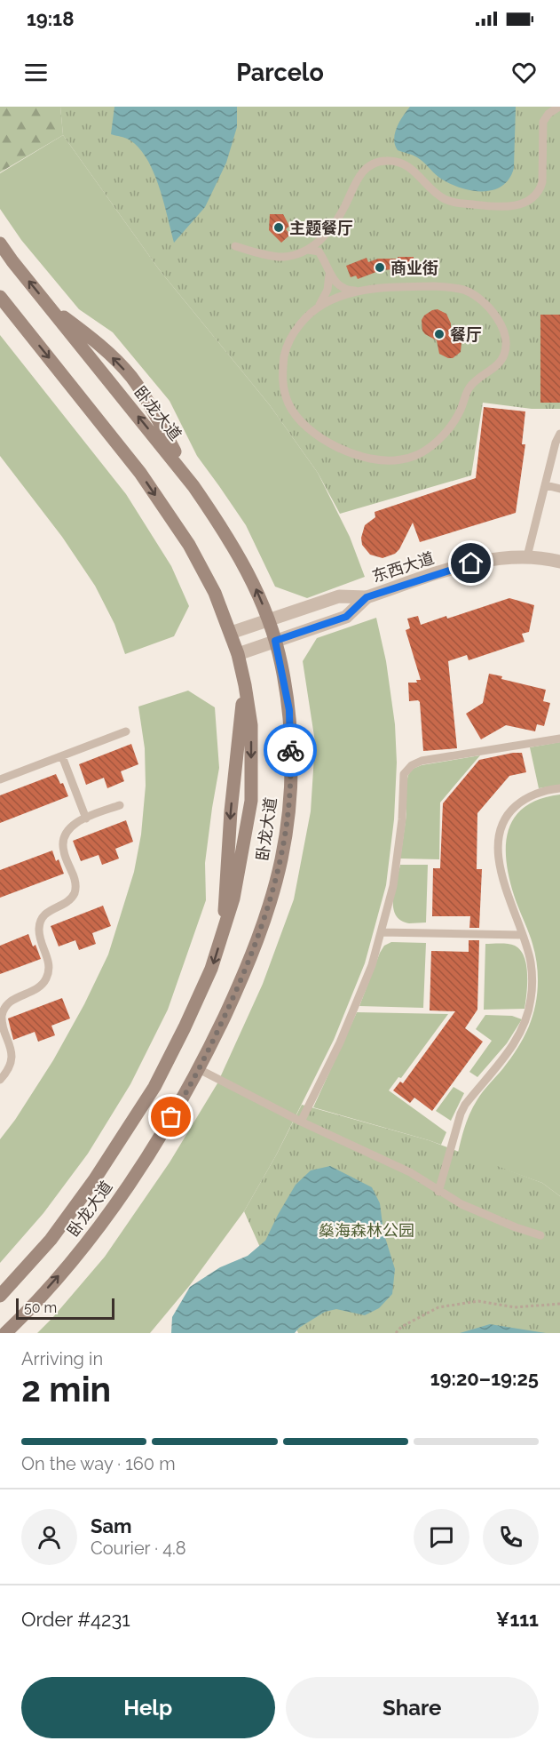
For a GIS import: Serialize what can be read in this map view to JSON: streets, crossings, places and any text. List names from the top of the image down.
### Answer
{
  "streets": {
    "main road": ["卧龙大道"],
    "street": ["东西大道"]
  },
  "crossings": [
    ["卧龙大道", "东西大道"]
  ],
  "parks": ["燊海森林公园"],
  "places": ["主题餐厅", "商业街", "餐厅"],
  "scale_bar": "50 m",
  "page": {
    "status": "19:18",
    "header": "Parcelo",
    "scale": "50 m",
    "heading": ["2 min", "Arriving in", "19:20–19:25"],
    "panel": [
      "Sam",
      "Courier · 4.8",
      "Order #4231",
      "¥111"
    ],
    "bar": "On the way · 160 m",
    "buttons": ["Help", "Share"]
  }
}
